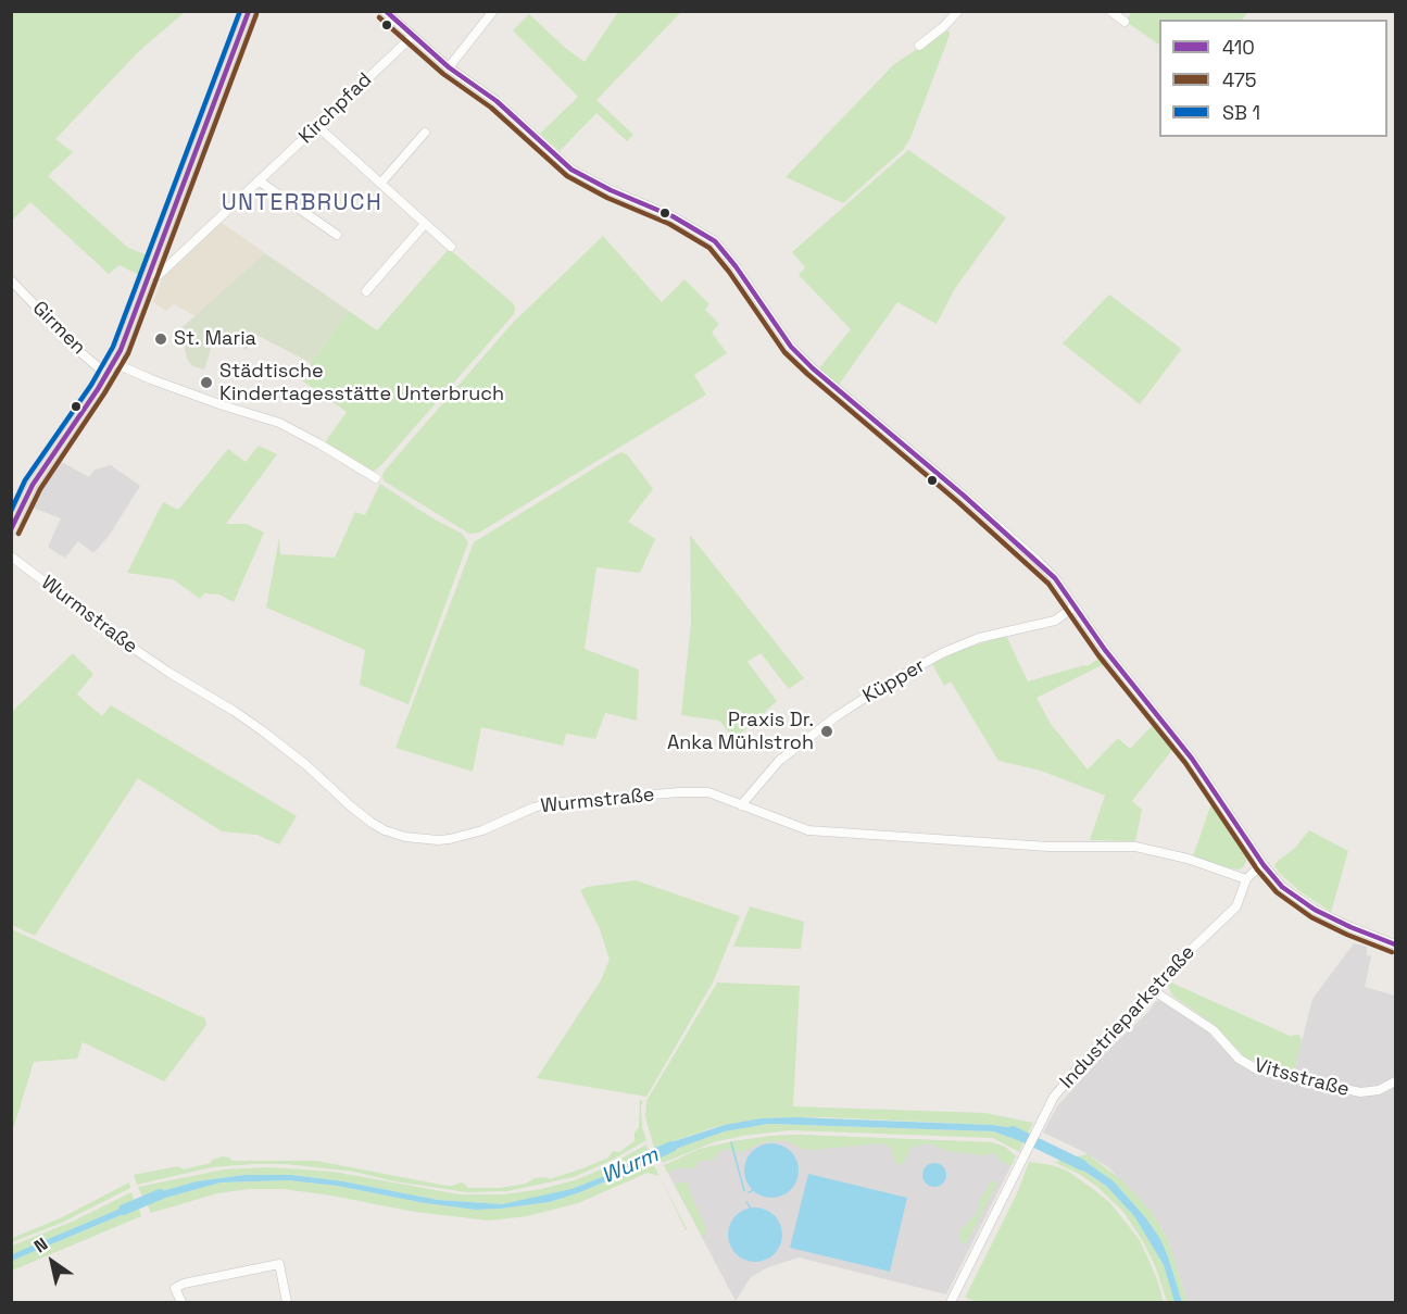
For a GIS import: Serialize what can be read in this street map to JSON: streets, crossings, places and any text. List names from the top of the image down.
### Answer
{
  "streets": {
    "street": [
      "Kirchpfad",
      "Girmen",
      "Wurmstraße",
      "Küpper",
      "Industrieparkstraße",
      "Vitsstraße"
    ]
  },
  "crossings": [
    ["Wurmstraße", "Küpper"],
    ["Wurmstraße", "Industrieparkstraße"],
    ["Industrieparkstraße", "Vitsstraße"]
  ],
  "districts": ["UNTERBRUCH"],
  "water": ["Wurm"],
  "places": ["St. Maria", "Städtische Kindertagesstätte Unterbruch", "Praxis Dr. Anka Mühlstroh"],
  "lines": ["transit line 410", "transit line 475"],
  "legend": ["410", "475", "SB 1"],
  "north": "top left"
}
